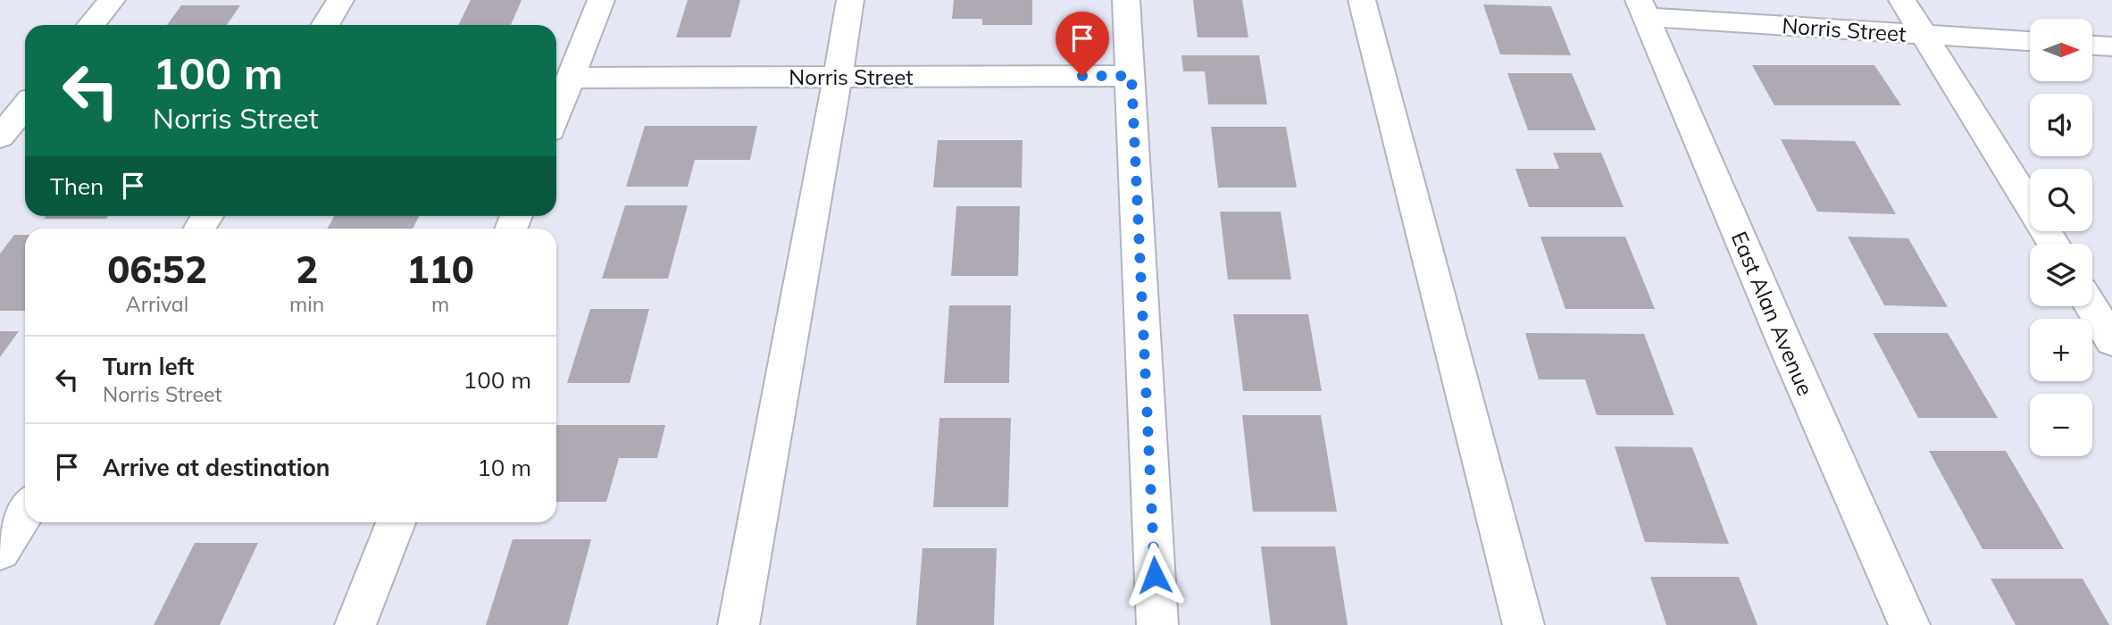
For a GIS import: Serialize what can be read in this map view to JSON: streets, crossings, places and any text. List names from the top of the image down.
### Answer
{
  "streets": {
    "street": ["Norris Street", "East Alan Avenue"]
  },
  "crossings": [
    ["Norris Street", "East Alan Avenue"]
  ],
  "north": "right",
  "page": {
    "map_buttons": ["+", "−"],
    "turn": ["100 m", "Norris Street"],
    "then": "Then",
    "eta": [
      "06:52",
      "Arrival",
      "2",
      "min",
      "110",
      "m"
    ],
    "list": [
      {
        "name": "Turn left",
        "note": "Norris Street",
        "value": "100 m"
      },
      {
        "name": "Arrive at destination",
        "value": "10 m"
      }
    ]
  }
}
